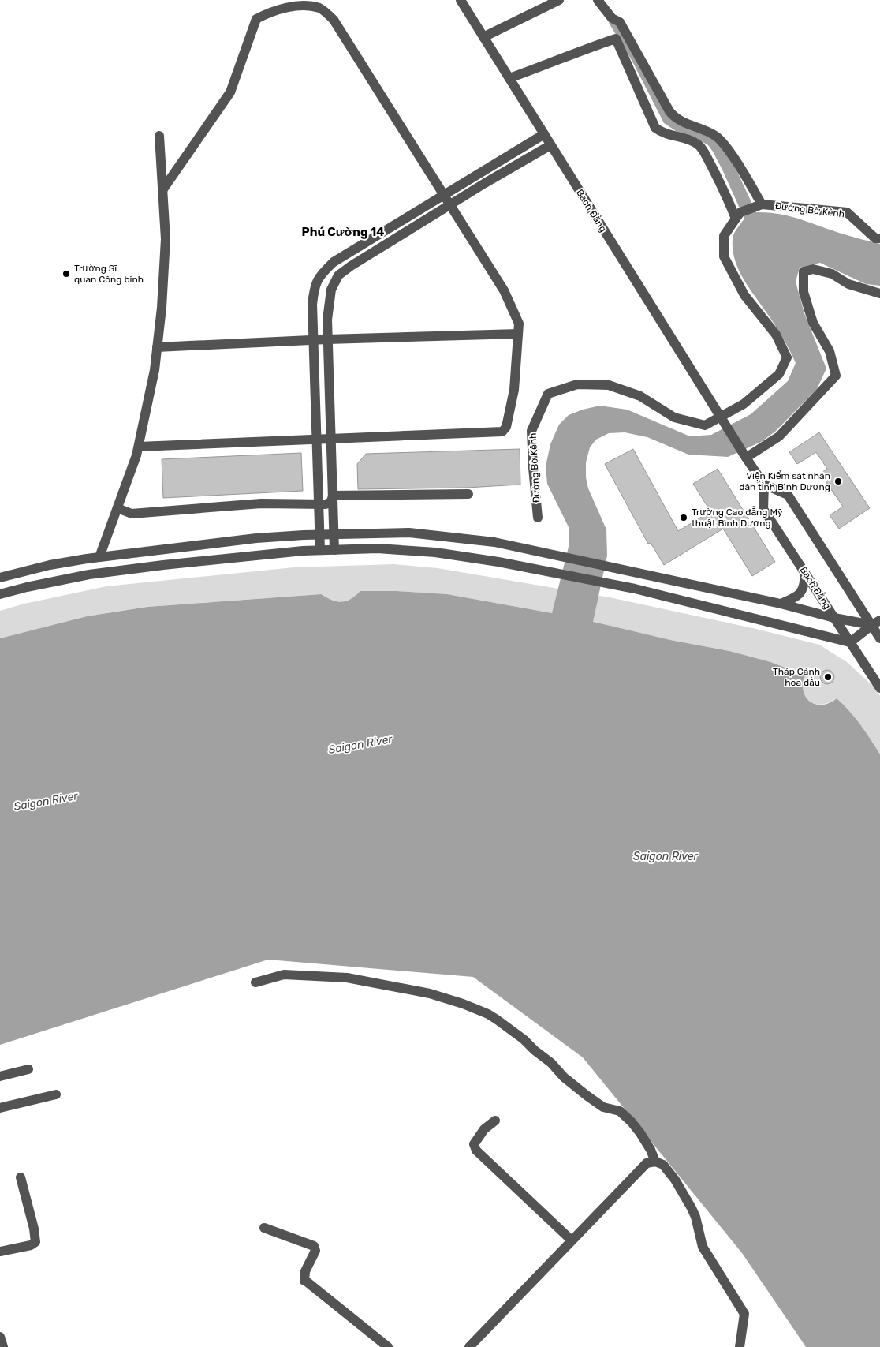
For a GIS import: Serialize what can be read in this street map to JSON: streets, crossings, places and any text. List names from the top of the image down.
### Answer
{
  "streets": {
    "street": ["Đường Bờ Kênh", "Bạch Đằng"]
  },
  "crossings": [
    ["Đường Bờ Kênh", "Bạch Đằng"]
  ],
  "districts": ["Phú Cường 14"],
  "water": ["Saigon River"],
  "places": [
    "Trường Sĩ quan Công binh",
    "Viện Kiểm sát nhân dân tỉnh Bình Dương",
    "Trường Cao đẳng Mỹ thuật Bình Dương",
    "Tháp Cánh hoa dầu"
  ]
}
